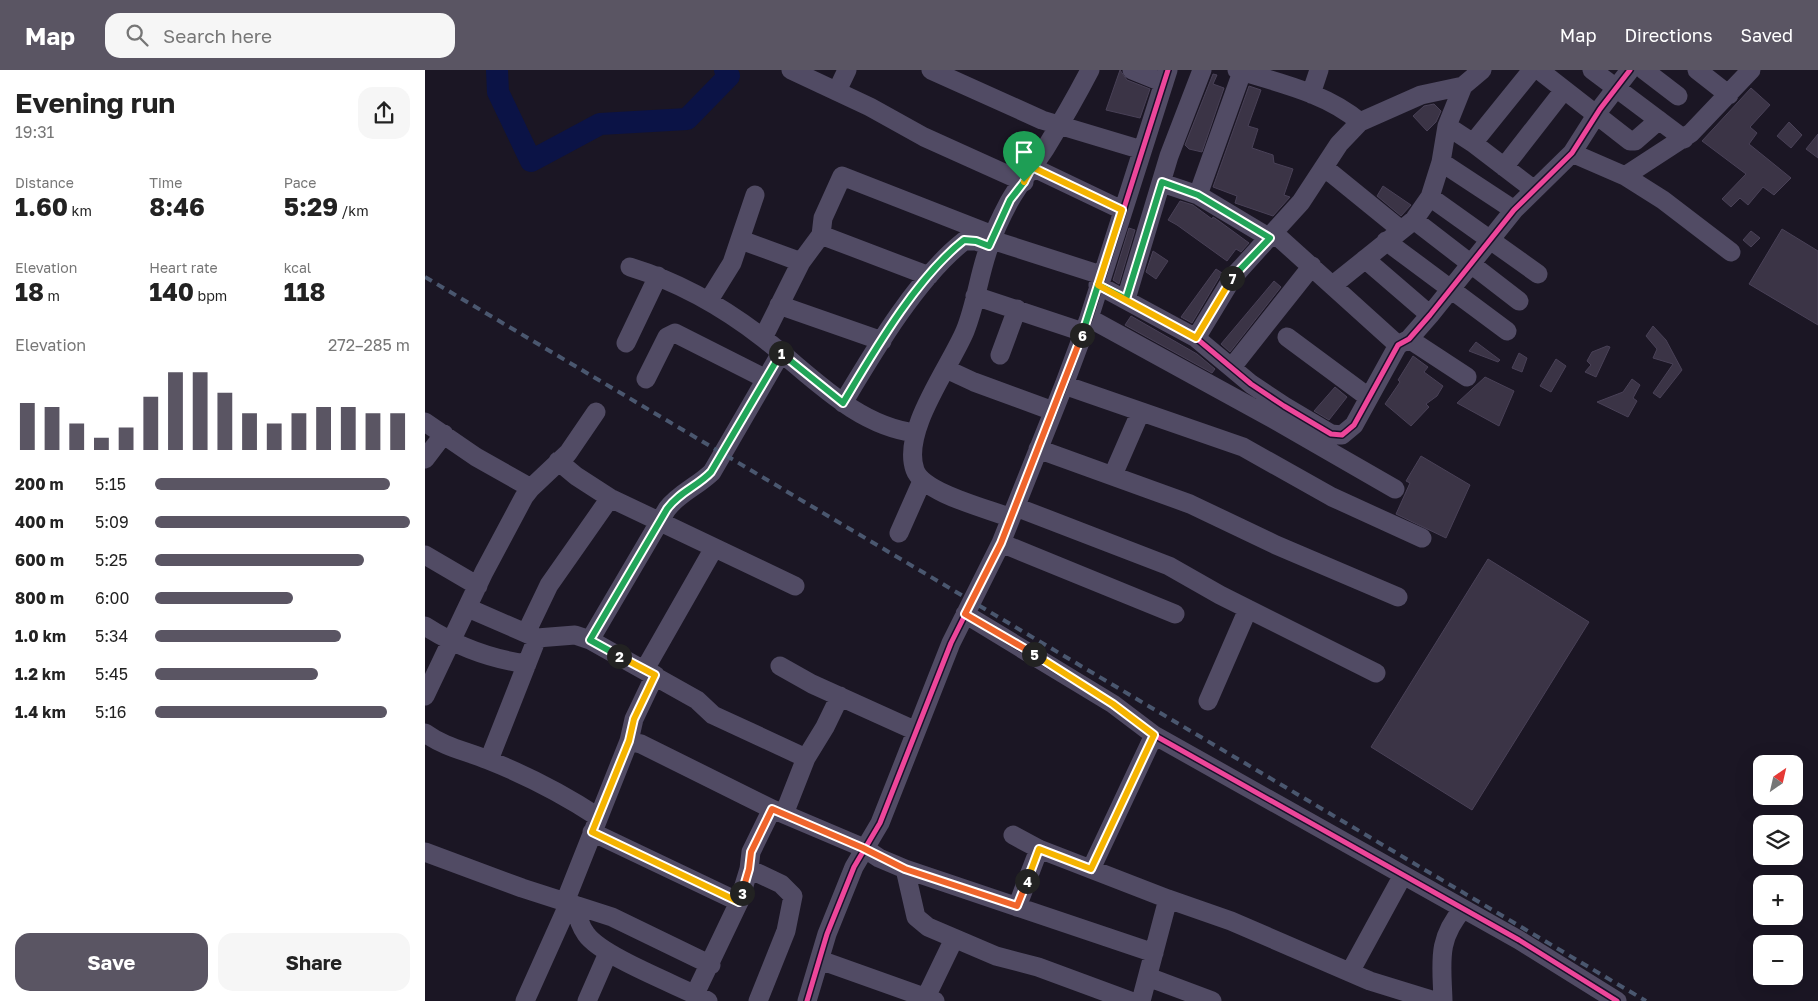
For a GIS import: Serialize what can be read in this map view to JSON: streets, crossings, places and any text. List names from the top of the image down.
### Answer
{
  "north": "top right",
  "page": {
    "header": "Map",
    "search": "Search here",
    "nav": ["Map", "Directions", "Saved"],
    "heading": ["Evening run", "19:31"],
    "stats": [
      ["Distance", "1.60 km"],
      ["Time", "8:46"],
      ["Pace", "5:29 /km"],
      ["Elevation", "18 m"],
      ["Heart rate", "140 bpm"],
      ["kcal", "118"]
    ],
    "pins": [
      "7",
      "6",
      "1",
      "5",
      "2",
      "4",
      "3"
    ],
    "chart": ["Elevation", "272–285 m"],
    "list": [
      {
        "name": "200 m",
        "note": "5:15"
      },
      {
        "name": "400 m",
        "note": "5:09"
      },
      {
        "name": "600 m",
        "note": "5:25"
      },
      {
        "name": "800 m",
        "note": "6:00"
      },
      {
        "name": "1.0 km",
        "note": "5:34"
      },
      {
        "name": "1.2 km",
        "note": "5:45"
      },
      {
        "name": "1.4 km",
        "note": "5:16"
      }
    ],
    "map_buttons": ["+", "−"],
    "buttons": ["Save", "Share"]
  }
}
